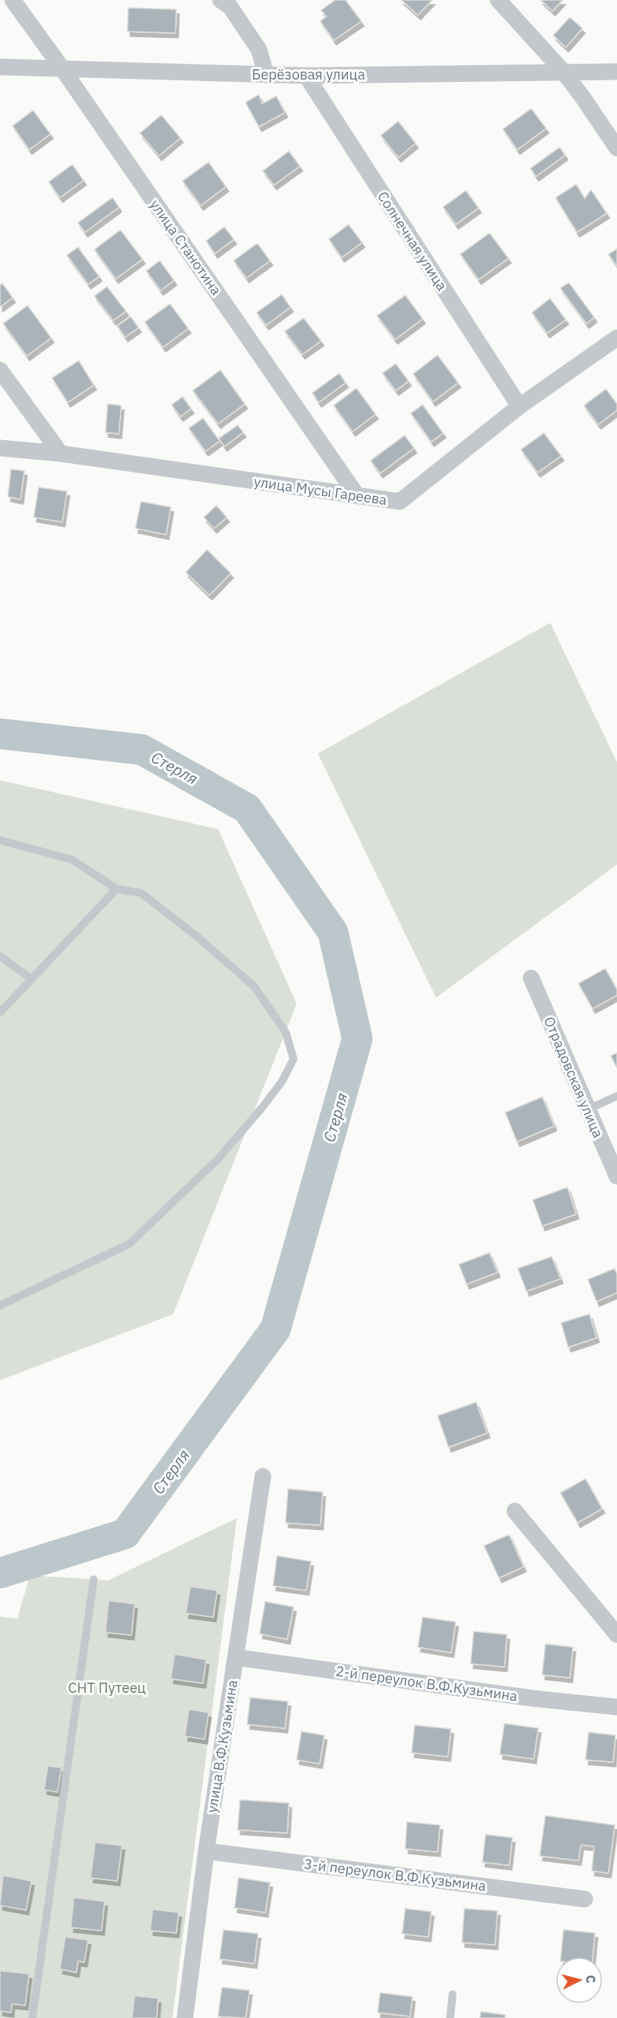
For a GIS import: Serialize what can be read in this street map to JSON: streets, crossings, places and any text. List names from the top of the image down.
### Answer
{
  "streets": {
    "street": [
      "Берёзовая улица",
      "Солнечная улица",
      "улица Станотина",
      "улица Мусы Гареева",
      "Отрадовская улица",
      "2-й переулок В.Ф.Кузьмина",
      "улица В.Ф.Кузьмина",
      "3-й переулок В.Ф.Кузьмина"
    ]
  },
  "crossings": [
    ["Берёзовая улица", "Солнечная улица"],
    ["Берёзовая улица", "улица Станотина"],
    ["Солнечная улица", "улица Мусы Гареева"],
    ["улица Станотина", "улица Мусы Гареева"],
    ["2-й переулок В.Ф.Кузьмина", "улица В.Ф.Кузьмина"],
    ["улица В.Ф.Кузьмина", "3-й переулок В.Ф.Кузьмина"]
  ],
  "water": ["Стерля"],
  "parks": ["СНТ Путеец"],
  "north": "right"
}
